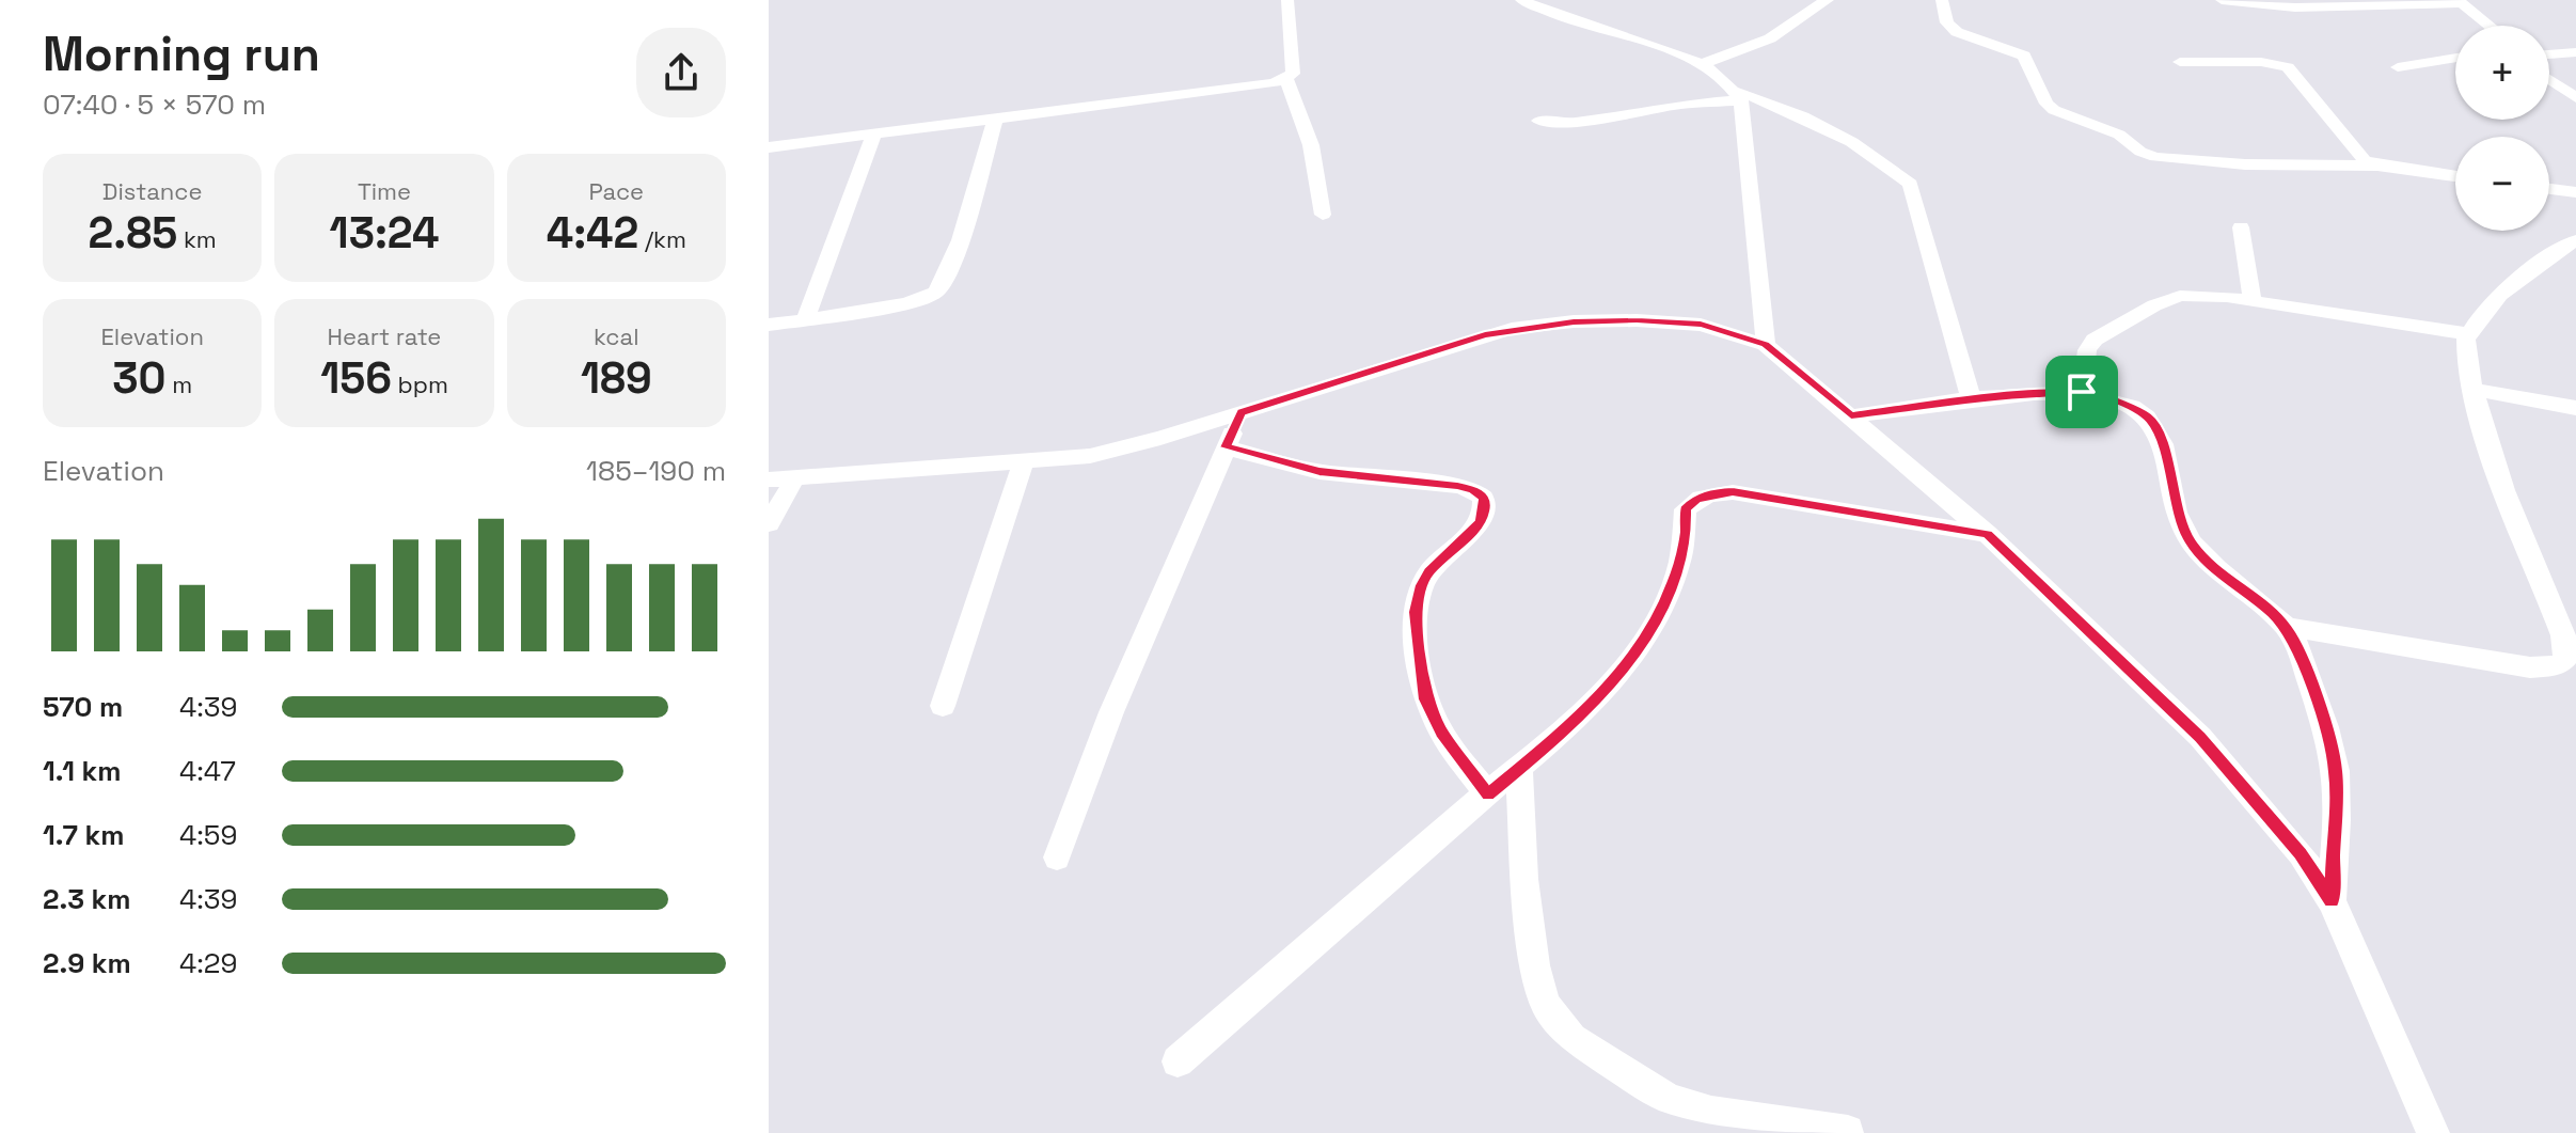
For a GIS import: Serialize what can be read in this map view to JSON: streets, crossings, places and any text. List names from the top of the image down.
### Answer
{
  "page": {
    "heading": ["Morning run", "07:40 · 5 × 570 m"],
    "map_buttons": ["+", "−"],
    "stats": [
      ["Distance", "2.85 km"],
      ["Time", "13:24"],
      ["Pace", "4:42 /km"],
      ["Elevation", "30 m"],
      ["Heart rate", "156 bpm"],
      ["kcal", "189"]
    ],
    "chart": ["Elevation", "185–190 m"],
    "list": [
      {
        "name": "570 m",
        "note": "4:39"
      },
      {
        "name": "1.1 km",
        "note": "4:47"
      },
      {
        "name": "1.7 km",
        "note": "4:59"
      },
      {
        "name": "2.3 km",
        "note": "4:39"
      },
      {
        "name": "2.9 km",
        "note": "4:29"
      }
    ]
  }
}
